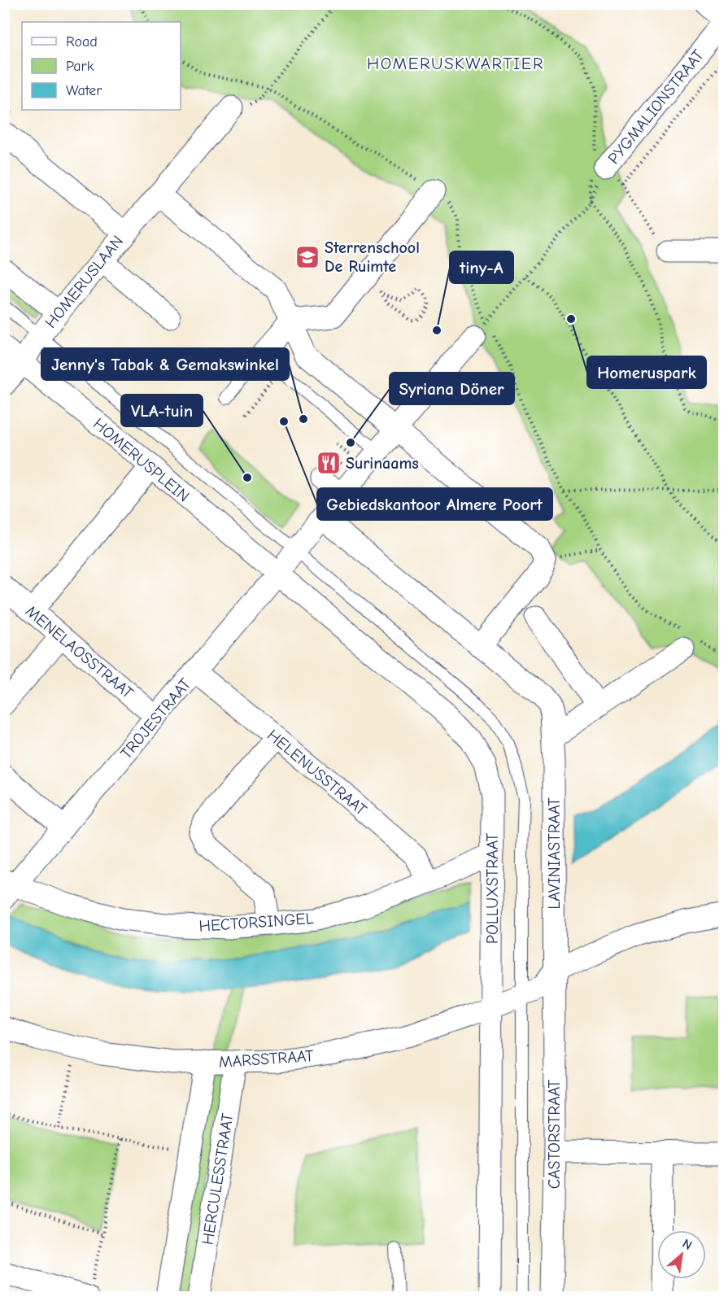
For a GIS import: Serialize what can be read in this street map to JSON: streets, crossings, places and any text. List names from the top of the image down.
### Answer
{
  "streets": {
    "street": [
      "PYGMALIONSTRAAT",
      "HOMERUSLAAN",
      "HOMERUSPLEIN",
      "MENELAOSSTRAAT",
      "TROJESTRAAT",
      "HELENUSSTRAAT",
      "LAVINIASTRAAT",
      "POLLUXSTRAAT",
      "HECTORSINGEL",
      "MARSSTRAAT",
      "CASTORSTRAAT",
      "HERCULESSTRAAT"
    ]
  },
  "crossings": [
    ["HOMERUSLAAN", "HOMERUSPLEIN"],
    ["HOMERUSPLEIN", "TROJESTRAAT"],
    ["HOMERUSPLEIN", "POLLUXSTRAAT"],
    ["MENELAOSSTRAAT", "TROJESTRAAT"],
    ["TROJESTRAAT", "HELENUSSTRAAT"],
    ["TROJESTRAAT", "LAVINIASTRAAT"],
    ["TROJESTRAAT", "POLLUXSTRAAT"],
    ["TROJESTRAAT", "HECTORSINGEL"],
    ["HELENUSSTRAAT", "HECTORSINGEL"],
    ["LAVINIASTRAAT", "MARSSTRAAT"],
    ["LAVINIASTRAAT", "CASTORSTRAAT"],
    ["POLLUXSTRAAT", "HECTORSINGEL"],
    ["POLLUXSTRAAT", "MARSSTRAAT"],
    ["MARSSTRAAT", "CASTORSTRAAT"],
    ["MARSSTRAAT", "HERCULESSTRAAT"]
  ],
  "districts": ["HOMERUSKWARTIER"],
  "places": {
    "school or university": ["Sterrenschool De Ruimte"],
    "other": [
      "Homeruspark",
      "tiny-A",
      "Jenny's Tabak & Gemakswinkel",
      "Gebiedskantoor Almere Poort",
      "Syriana Döner",
      "VLA-tuin"
    ],
    "restaurant": ["Surinaams"]
  },
  "legend": ["Road", "Park", "Water"],
  "north": "top right"
}
